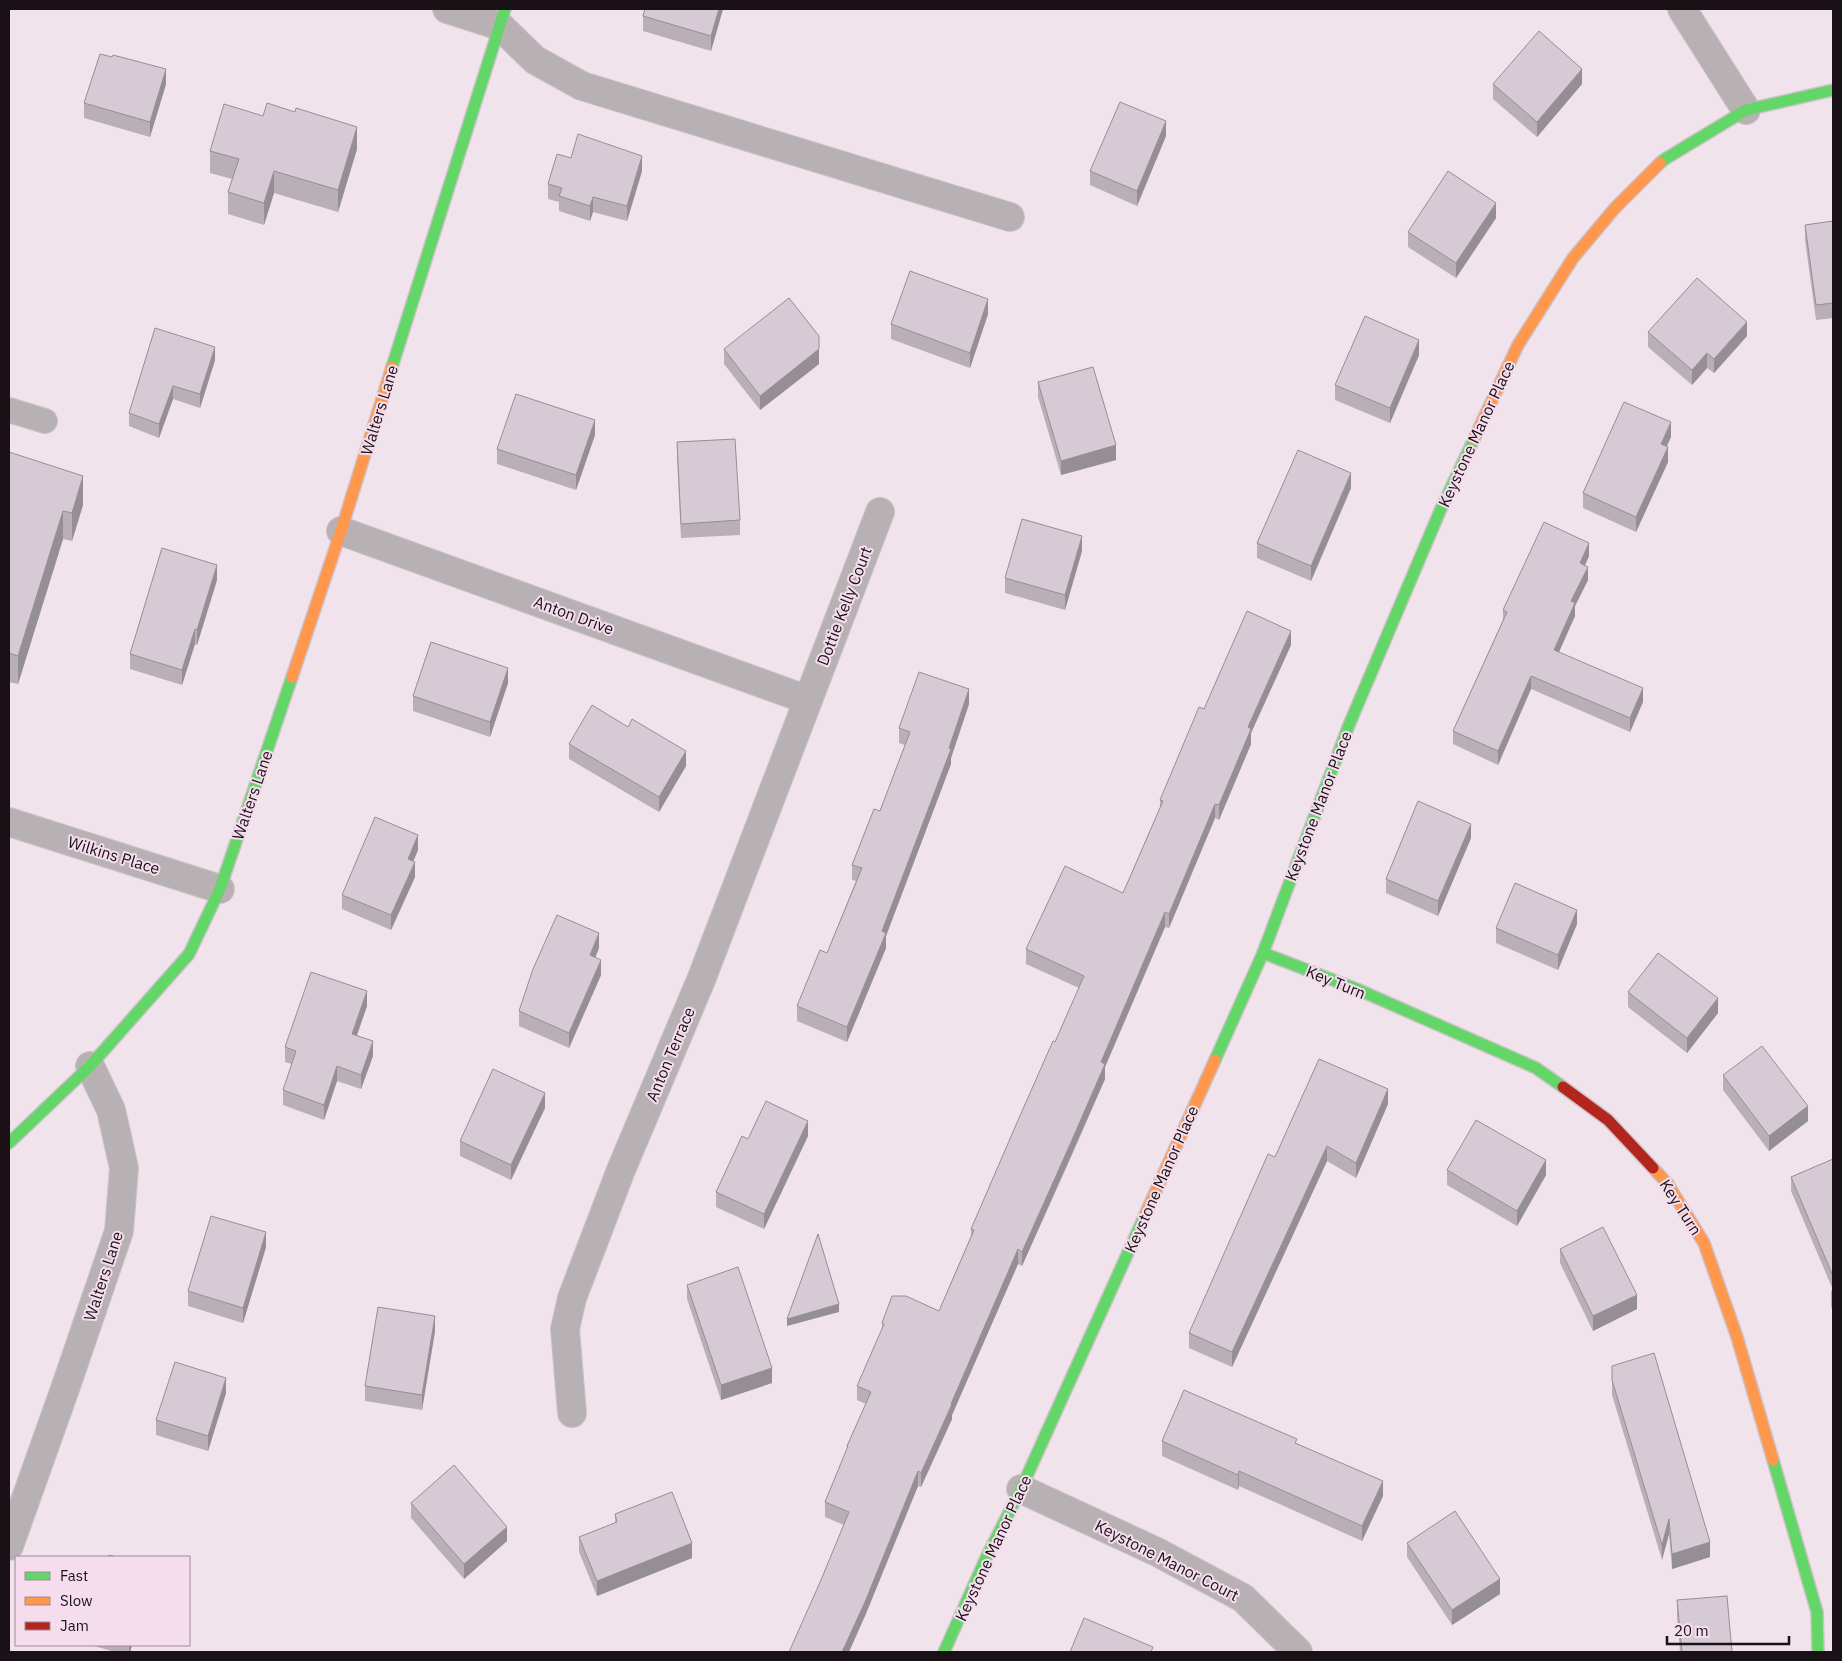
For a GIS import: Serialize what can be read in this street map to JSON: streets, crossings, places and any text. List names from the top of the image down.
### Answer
{
  "streets": {
    "street": [
      "Walters Lane",
      "Keystone Manor Place",
      "Dottie Kelly Court",
      "Anton Drive",
      "Wilkins Place",
      "Key Turn",
      "Anton Terrace",
      "Keystone Manor Court"
    ]
  },
  "crossings": [
    ["Walters Lane", "Anton Drive"],
    ["Walters Lane", "Wilkins Place"],
    ["Keystone Manor Place", "Key Turn"],
    ["Keystone Manor Place", "Keystone Manor Court"],
    ["Dottie Kelly Court", "Anton Drive"],
    ["Dottie Kelly Court", "Anton Terrace"],
    ["Anton Drive", "Anton Terrace"]
  ],
  "legend": ["Fast", "Slow", "Jam"],
  "scale_bar": "20 m"
}
